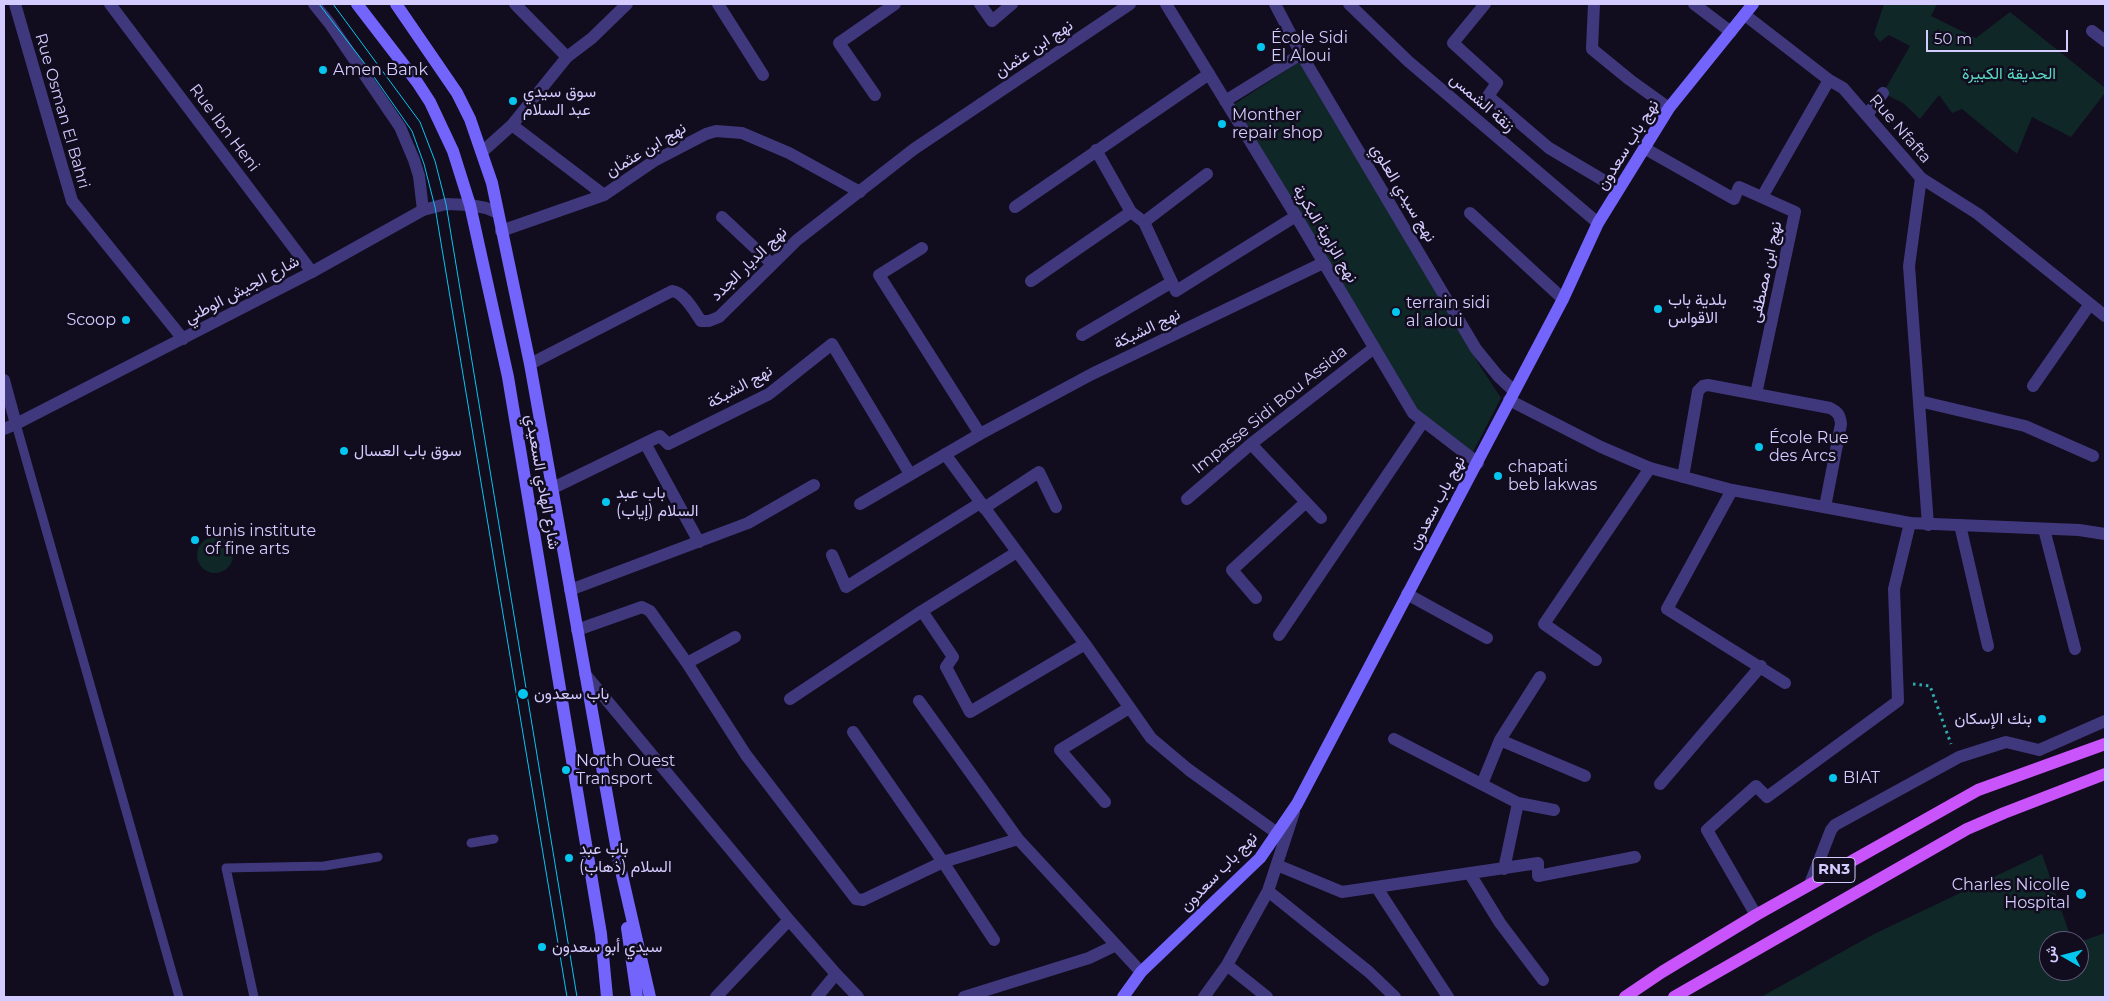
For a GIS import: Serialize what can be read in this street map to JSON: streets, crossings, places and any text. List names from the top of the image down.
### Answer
{
  "streets": {
    "main road": ["نهج باب سعدون", "شارع الهادي السعيدي", "RN3"],
    "street": [
      "نهج ابن عثمان",
      "زنقة الشمس",
      "Rue Osman El Bahri",
      "Rue Ibn Heni",
      "Rue Nfafta",
      "نهج سيدي العلوي",
      "نهج الزاوية البكرية",
      "نهج الديار الجدد",
      "نهج ابن مصطفى",
      "شارع الجيش الوطني",
      "نهج الشبكة",
      "Impasse Sidi Bou Assida"
    ]
  },
  "crossings": [
    ["نهج ابن عثمان", "نهج الديار الجدد"],
    ["نهج ابن عثمان", "شارع الهادي السعيدي"],
    ["زنقة الشمس", "نهج باب سعدون"],
    ["Rue Osman El Bahri", "شارع الجيش الوطني"],
    ["Rue Ibn Heni", "شارع الجيش الوطني"],
    ["Rue Nfafta", "نهج باب سعدون"],
    ["نهج باب سعدون", "نهج سيدي العلوي"],
    ["نهج باب سعدون", "نهج الزاوية البكرية"],
    ["نهج باب سعدون", "نهج ابن مصطفى"],
    ["نهج الزاوية البكرية", "نهج الشبكة"],
    ["نهج الزاوية البكرية", "Impasse Sidi Bou Assida"],
    ["نهج الديار الجدد", "شارع الهادي السعيدي"],
    ["شارع الجيش الوطني", "شارع الهادي السعيدي"],
    ["نهج الشبكة", "شارع الهادي السعيدي"]
  ],
  "parks": ["الحديقة الكبيرة"],
  "places": [
    "École Sidi El Aloui",
    "Amen Bank",
    "سوق سيدي عبد السلام",
    "Monther repair shop",
    "بلدية باب الاقواس",
    "terrain sidi al aloui",
    "Scoop",
    "École Rue des Arcs",
    "سوق باب العسال",
    "chapati beb lakwas",
    "باب عبد السلام (إياب)",
    "tunis institute of fine arts",
    "باب سعدون",
    "بنك الإسكان",
    "North Ouest Transport",
    "BIAT",
    "باب عبد السلام (ذهاب)",
    "Charles Nicolle Hospital",
    "سيدي أبو سعدون"
  ],
  "scale_bar": "50 m",
  "north": "left"
}
